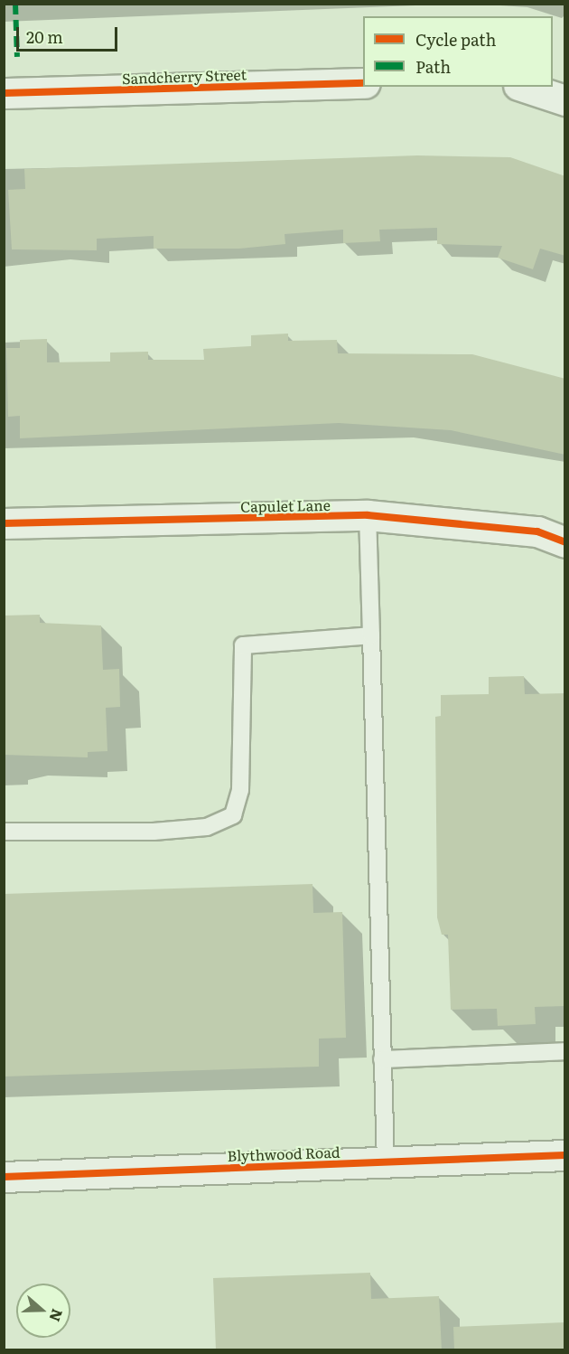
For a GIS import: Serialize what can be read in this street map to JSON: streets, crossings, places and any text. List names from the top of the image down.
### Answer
{
  "streets": {
    "street": ["Sandcherry Street", "Capulet Lane", "Blythwood Road"]
  },
  "legend": ["Cycle path", "Path"],
  "scale_bar": "20 m",
  "north": "right"
}
